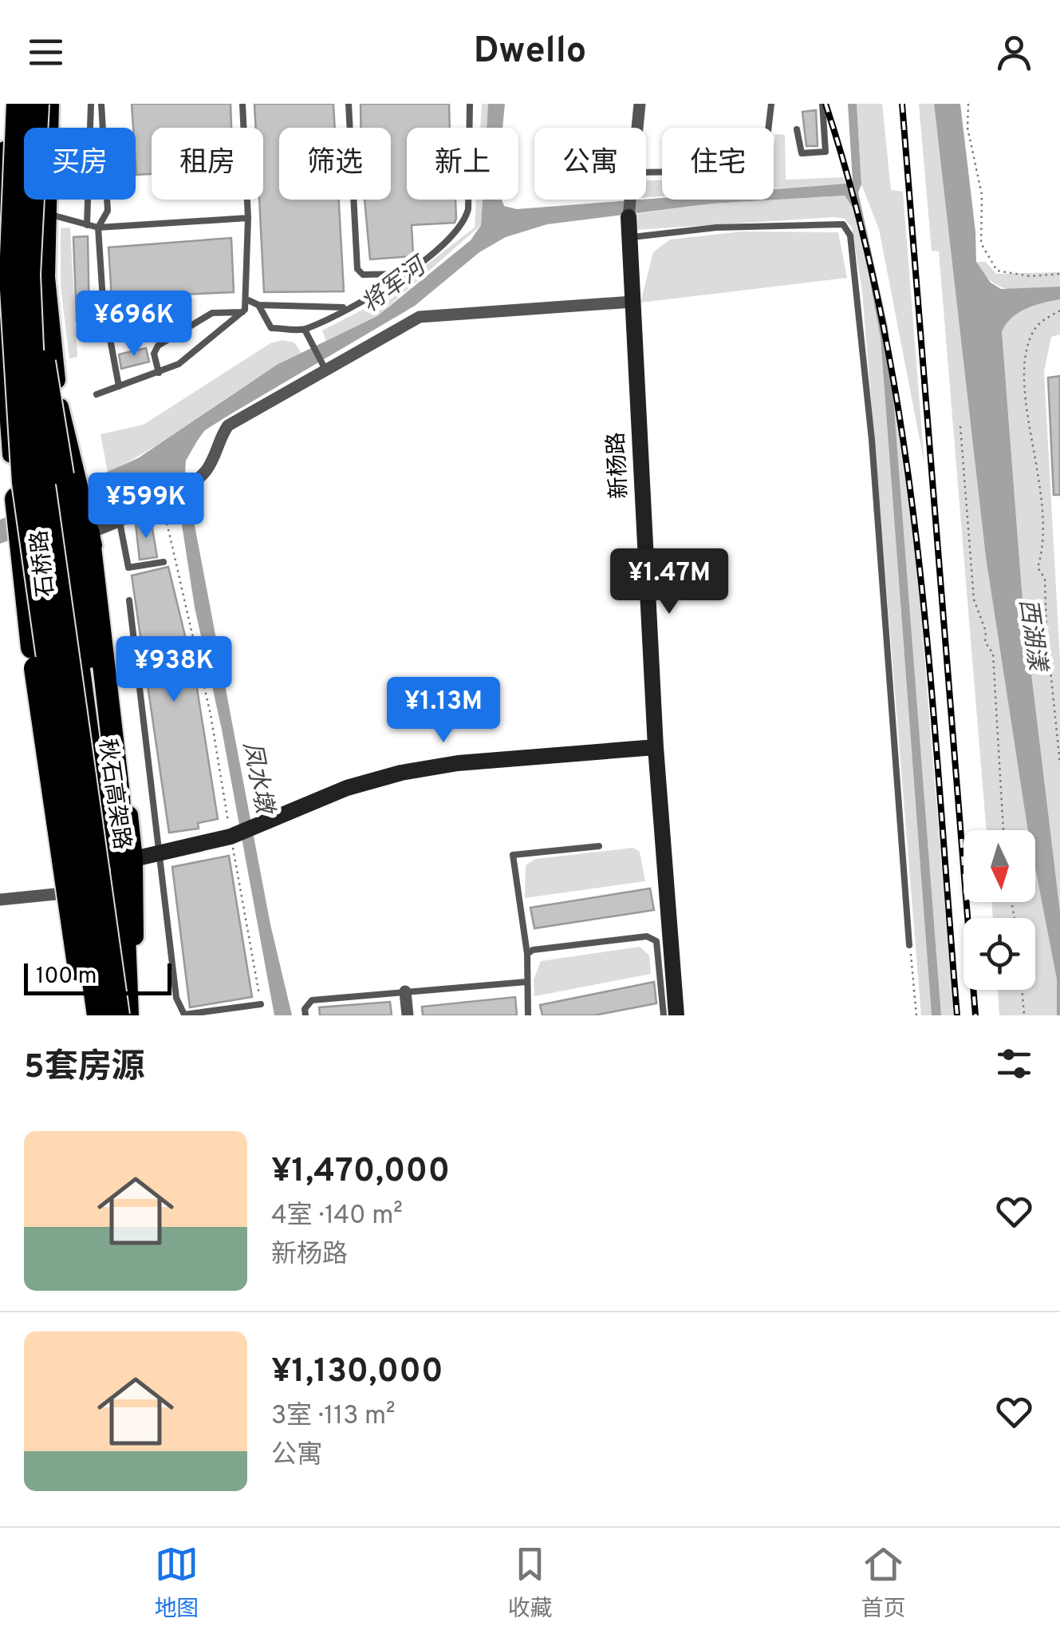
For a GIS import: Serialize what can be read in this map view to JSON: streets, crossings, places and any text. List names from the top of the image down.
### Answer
{
  "streets": {
    "highway": ["秋石高架路"],
    "main road": ["石桥路"],
    "street": ["新杨路"]
  },
  "water": ["将军河", "西湖漾", "凤水墩"],
  "scale_bar": "100 m",
  "north": "bottom",
  "page": {
    "header": "Dwello",
    "chip": [
      "买房",
      "租房",
      "筛选",
      "新上",
      "公寓",
      "住宅"
    ],
    "price": [
      "¥696K",
      "¥599K",
      "¥1.47M",
      "¥938K",
      "¥1.13M"
    ],
    "scale": "100 m",
    "heading": "5套房源",
    "list": [
      {
        "name": "¥1,470,000",
        "note": "4室 · 140 m² · 新杨路"
      },
      {
        "name": "¥1,130,000",
        "note": "3室 · 113 m² · 公寓"
      }
    ],
    "tabs": ["地图", "收藏", "首页"]
  }
}
